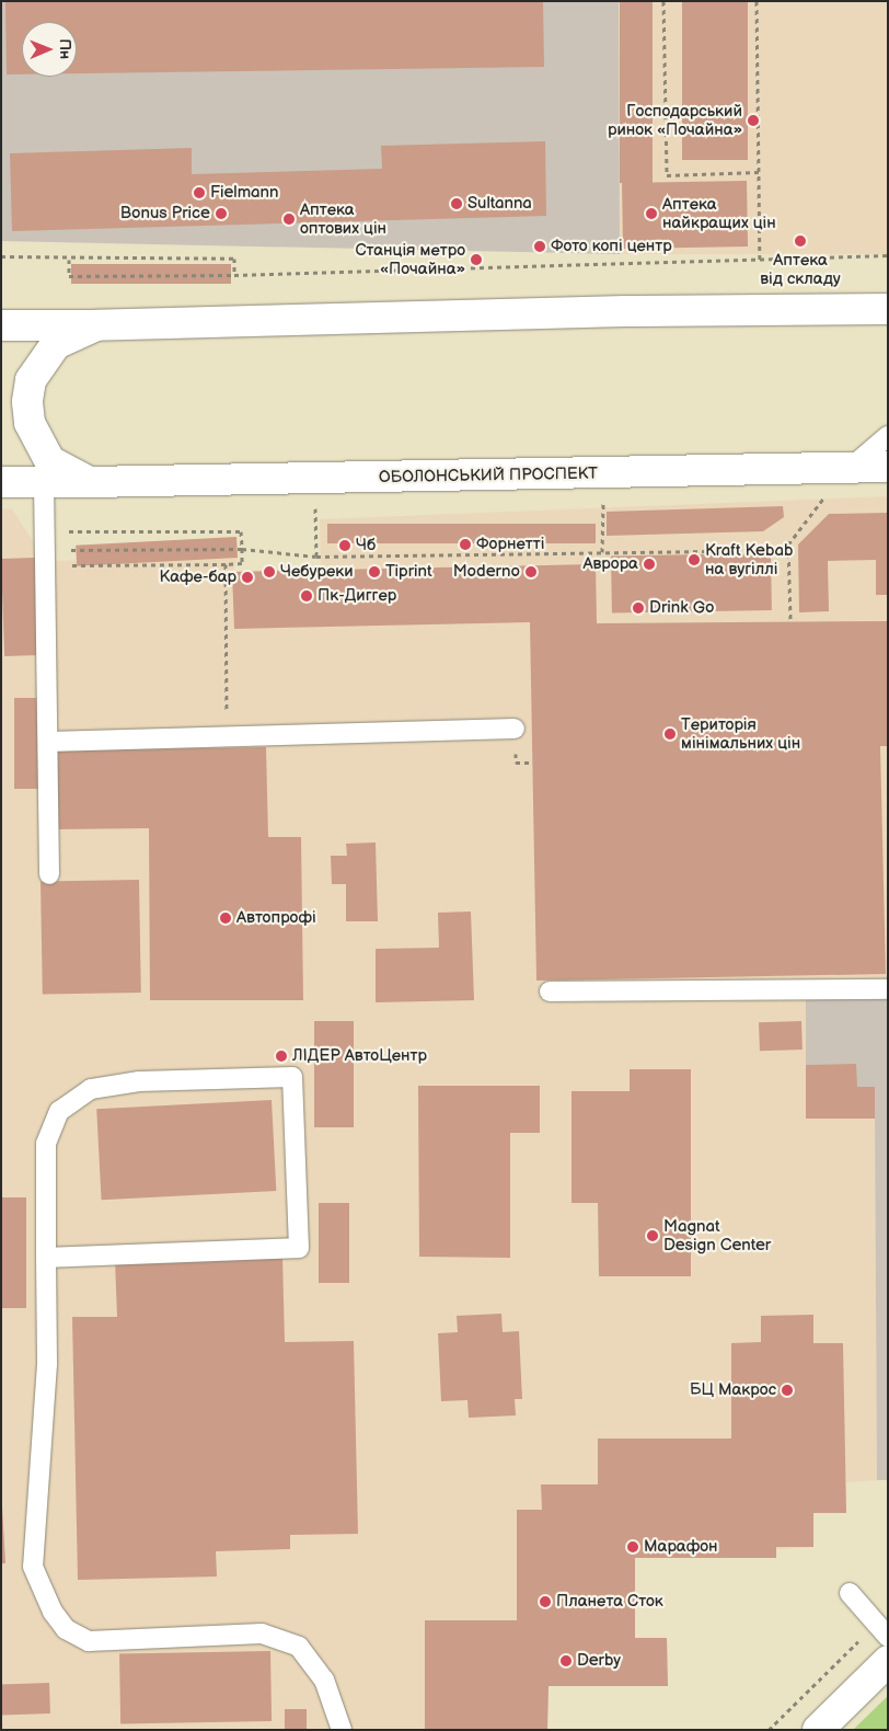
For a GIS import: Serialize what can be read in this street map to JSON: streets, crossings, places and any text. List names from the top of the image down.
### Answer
{
  "streets": {
    "main road": ["ОБОЛОНСЬКИЙ ПРОСПЕКТ"]
  },
  "places": [
    "Господарський ринок «Почайна»",
    "Fielmann",
    "Sultanna",
    "Bonus Price",
    "Аптека найкращих цін",
    "Аптека оптових цін",
    "Аптека від складу",
    "Фото копі центр",
    "Станція метро «Почайна»",
    "Форнетті",
    "Чб",
    "Kraft Kebab на вугіллі",
    "Аврора",
    "Чебуреки",
    "Tiprint",
    "Moderno",
    "Кафе-бар",
    "Пк-Диггер",
    "Drink Go",
    "Територія мінімальних цін",
    "Автопрофі",
    "ЛІДЕР АвтоЦентр",
    "Magnat Design Center",
    "БЦ Макрос",
    "Марафон",
    "Планета Сток",
    "Derby"
  ],
  "north": "right"
}
